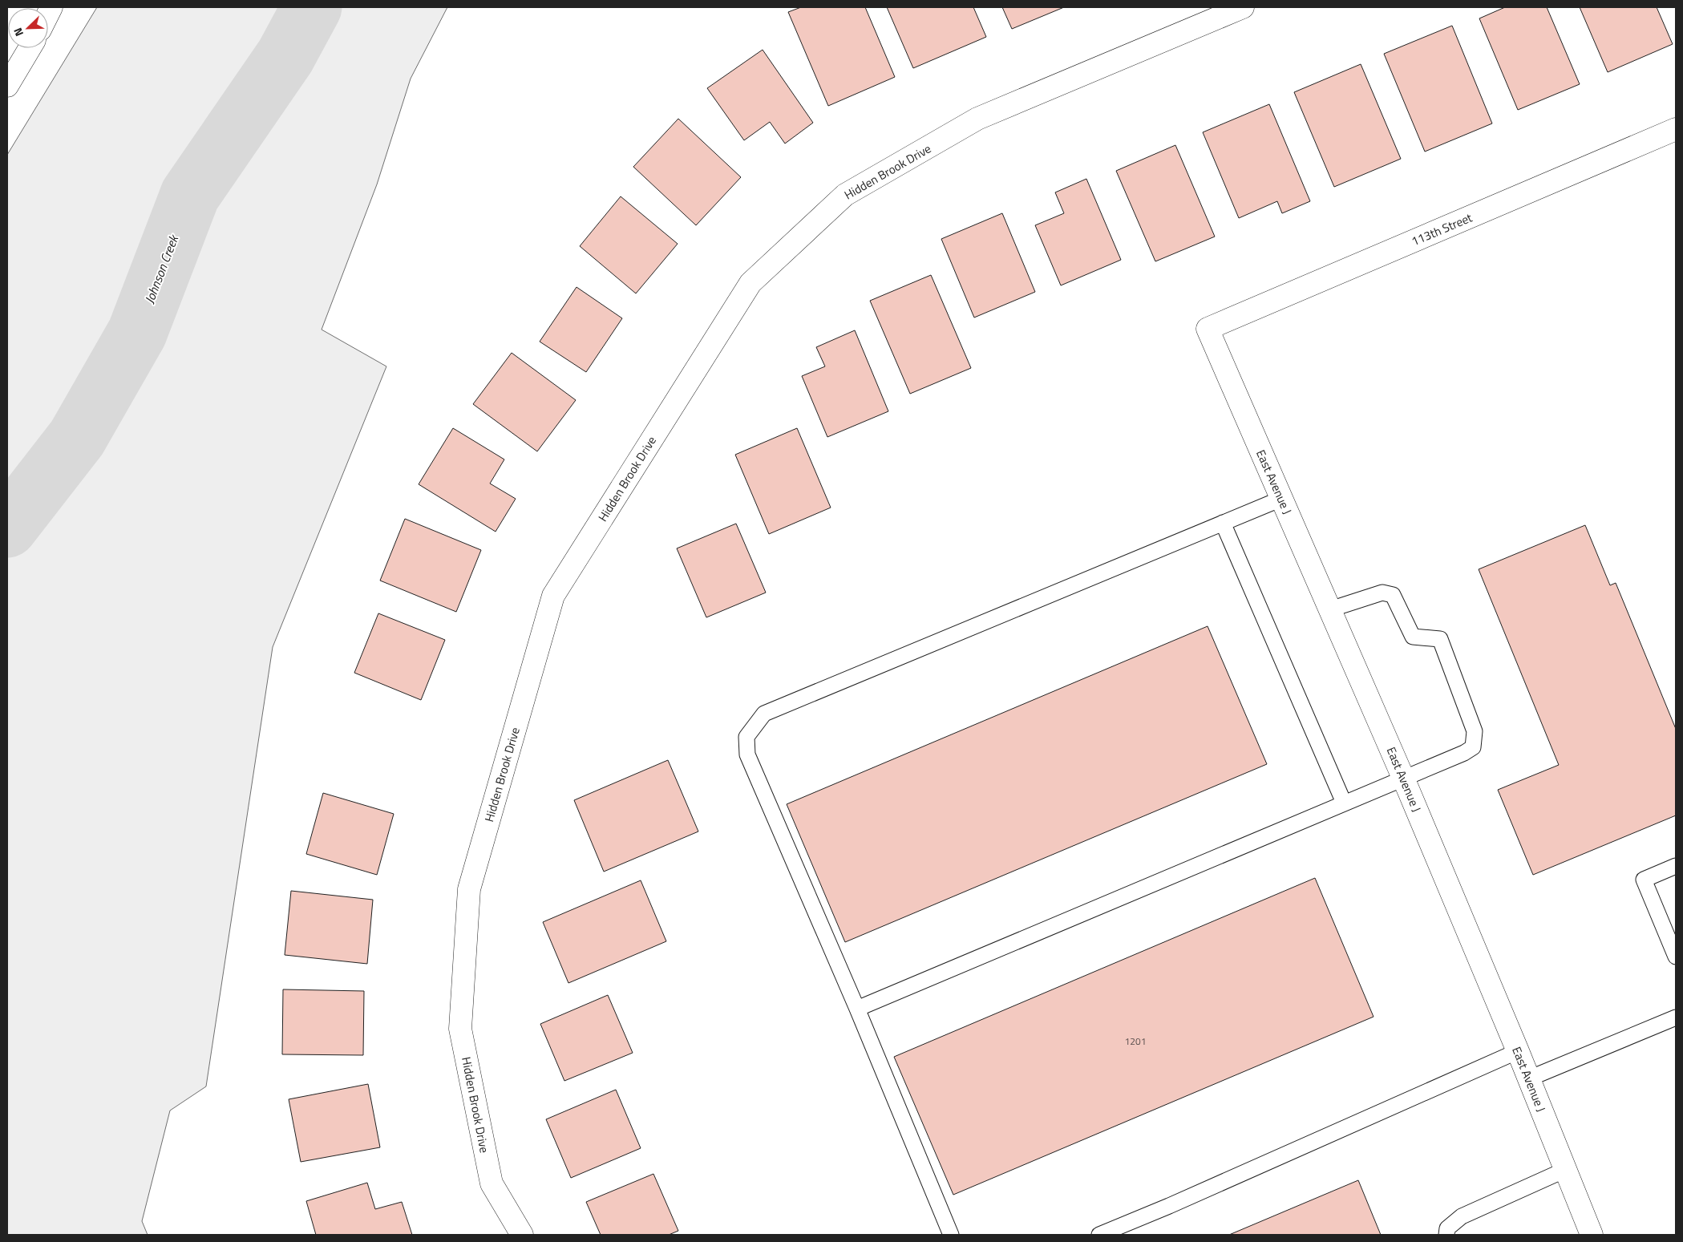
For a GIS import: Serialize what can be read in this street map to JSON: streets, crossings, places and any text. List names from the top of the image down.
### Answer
{
  "streets": {
    "street": ["Hidden Brook Drive", "113th Street", "East Avenue J"]
  },
  "crossings": [
    ["113th Street", "East Avenue J"]
  ],
  "water": ["Johnson Creek"],
  "house_numbers": ["1201"],
  "north": "bottom left"
}
